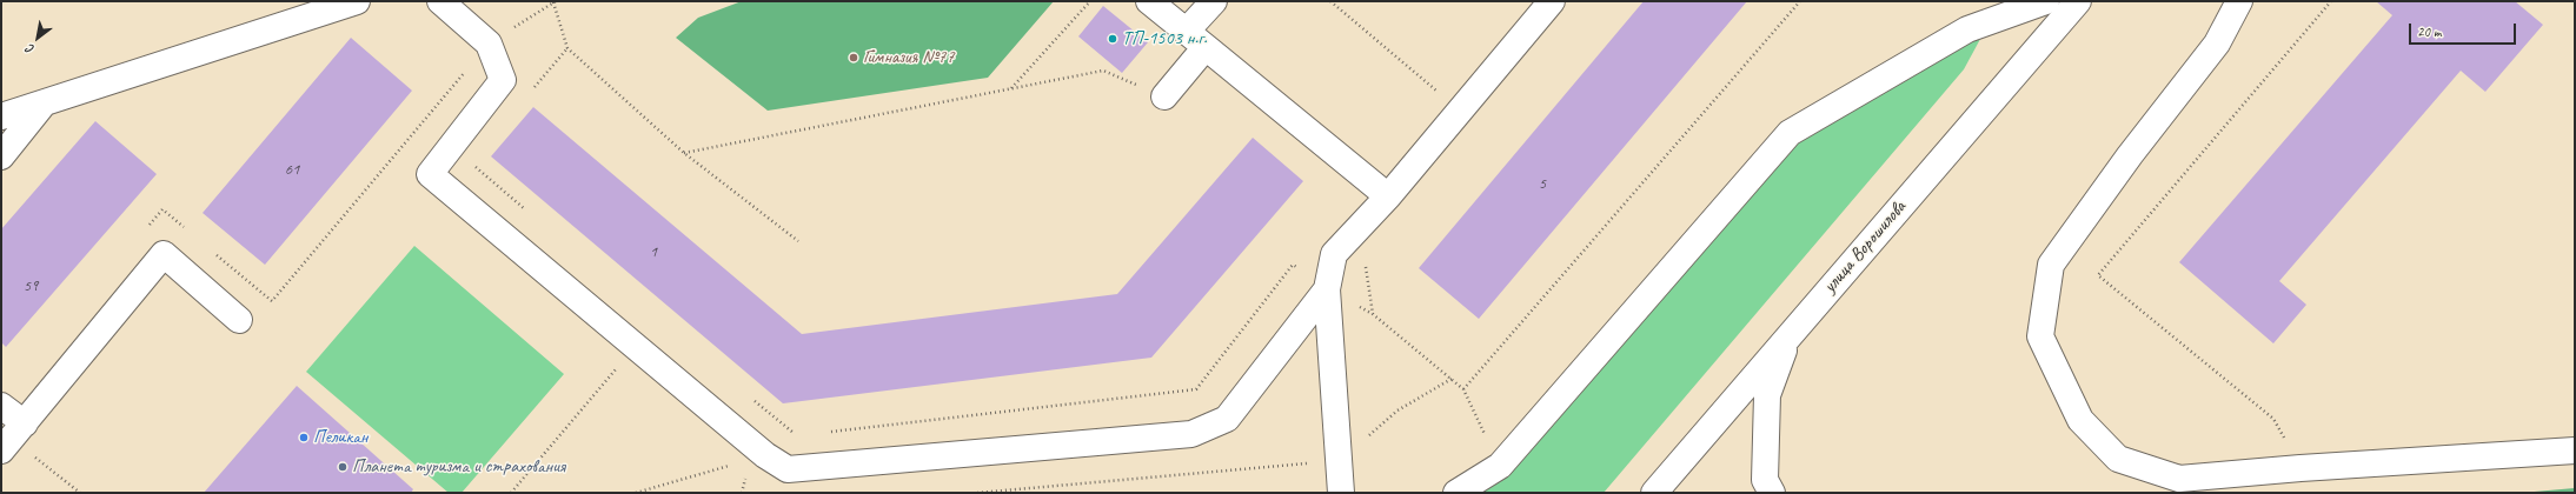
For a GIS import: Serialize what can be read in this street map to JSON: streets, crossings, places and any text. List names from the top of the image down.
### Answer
{
  "streets": {
    "main road": ["улица Ворошилова"]
  },
  "places": [
    "ТП-1503 н.г.",
    "Гимназия №77",
    "Пеликан",
    "Планета туризма и страхования"
  ],
  "house_numbers": [
    "61",
    "5",
    "1",
    "59"
  ],
  "scale_bar": "20 m",
  "north": "bottom left"
}
